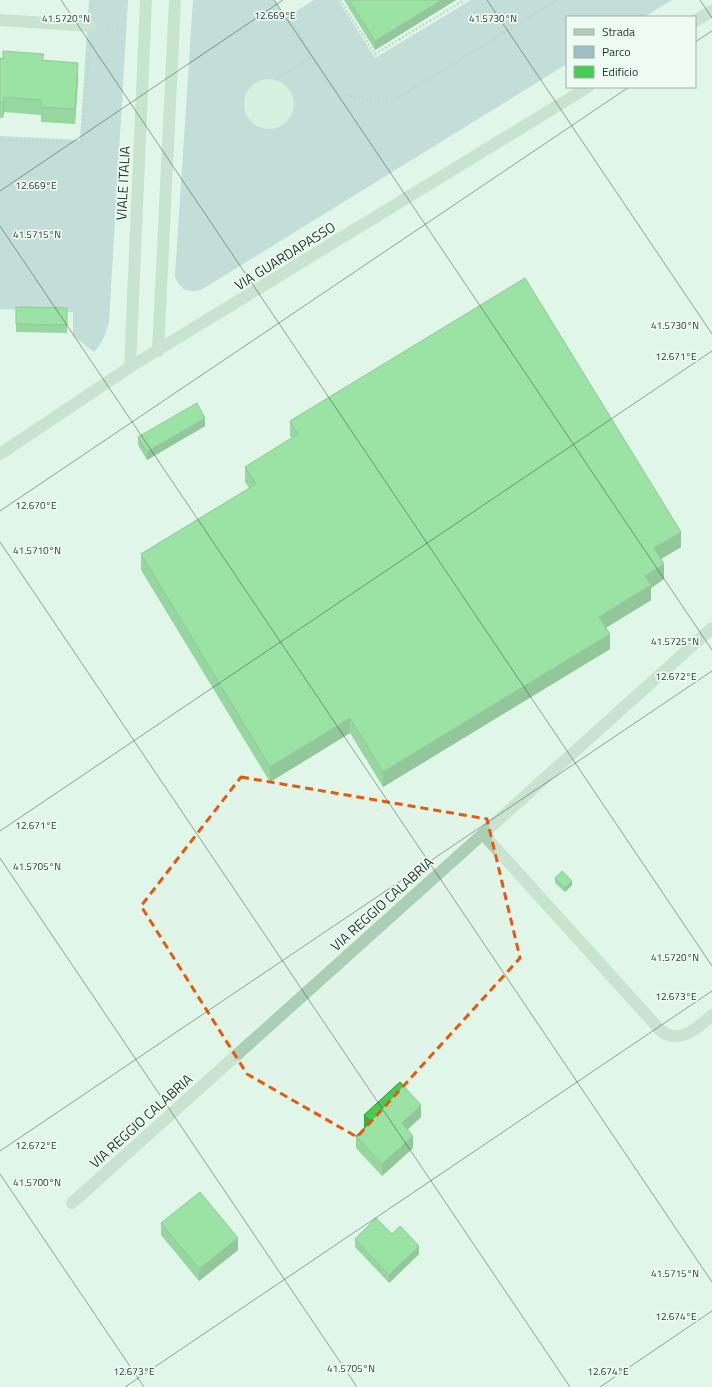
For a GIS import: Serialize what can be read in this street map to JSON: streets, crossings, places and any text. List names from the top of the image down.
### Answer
{
  "streets": {
    "street": ["VIALE ITALIA", "VIA GUARDAPASSO", "VIA REGGIO CALABRIA"]
  },
  "crossings": [
    ["VIALE ITALIA", "VIA GUARDAPASSO"]
  ],
  "legend": ["Strada", "Parco", "Edificio"],
  "coordinates": [
    "12.669°E",
    "41.5720°N",
    "41.5730°N",
    "41.5715°N",
    "12.671°E",
    "12.670°E",
    "41.5710°N",
    "41.5725°N",
    "12.672°E",
    "41.5705°N",
    "12.673°E",
    "41.5700°N",
    "12.674°E"
  ]
}
